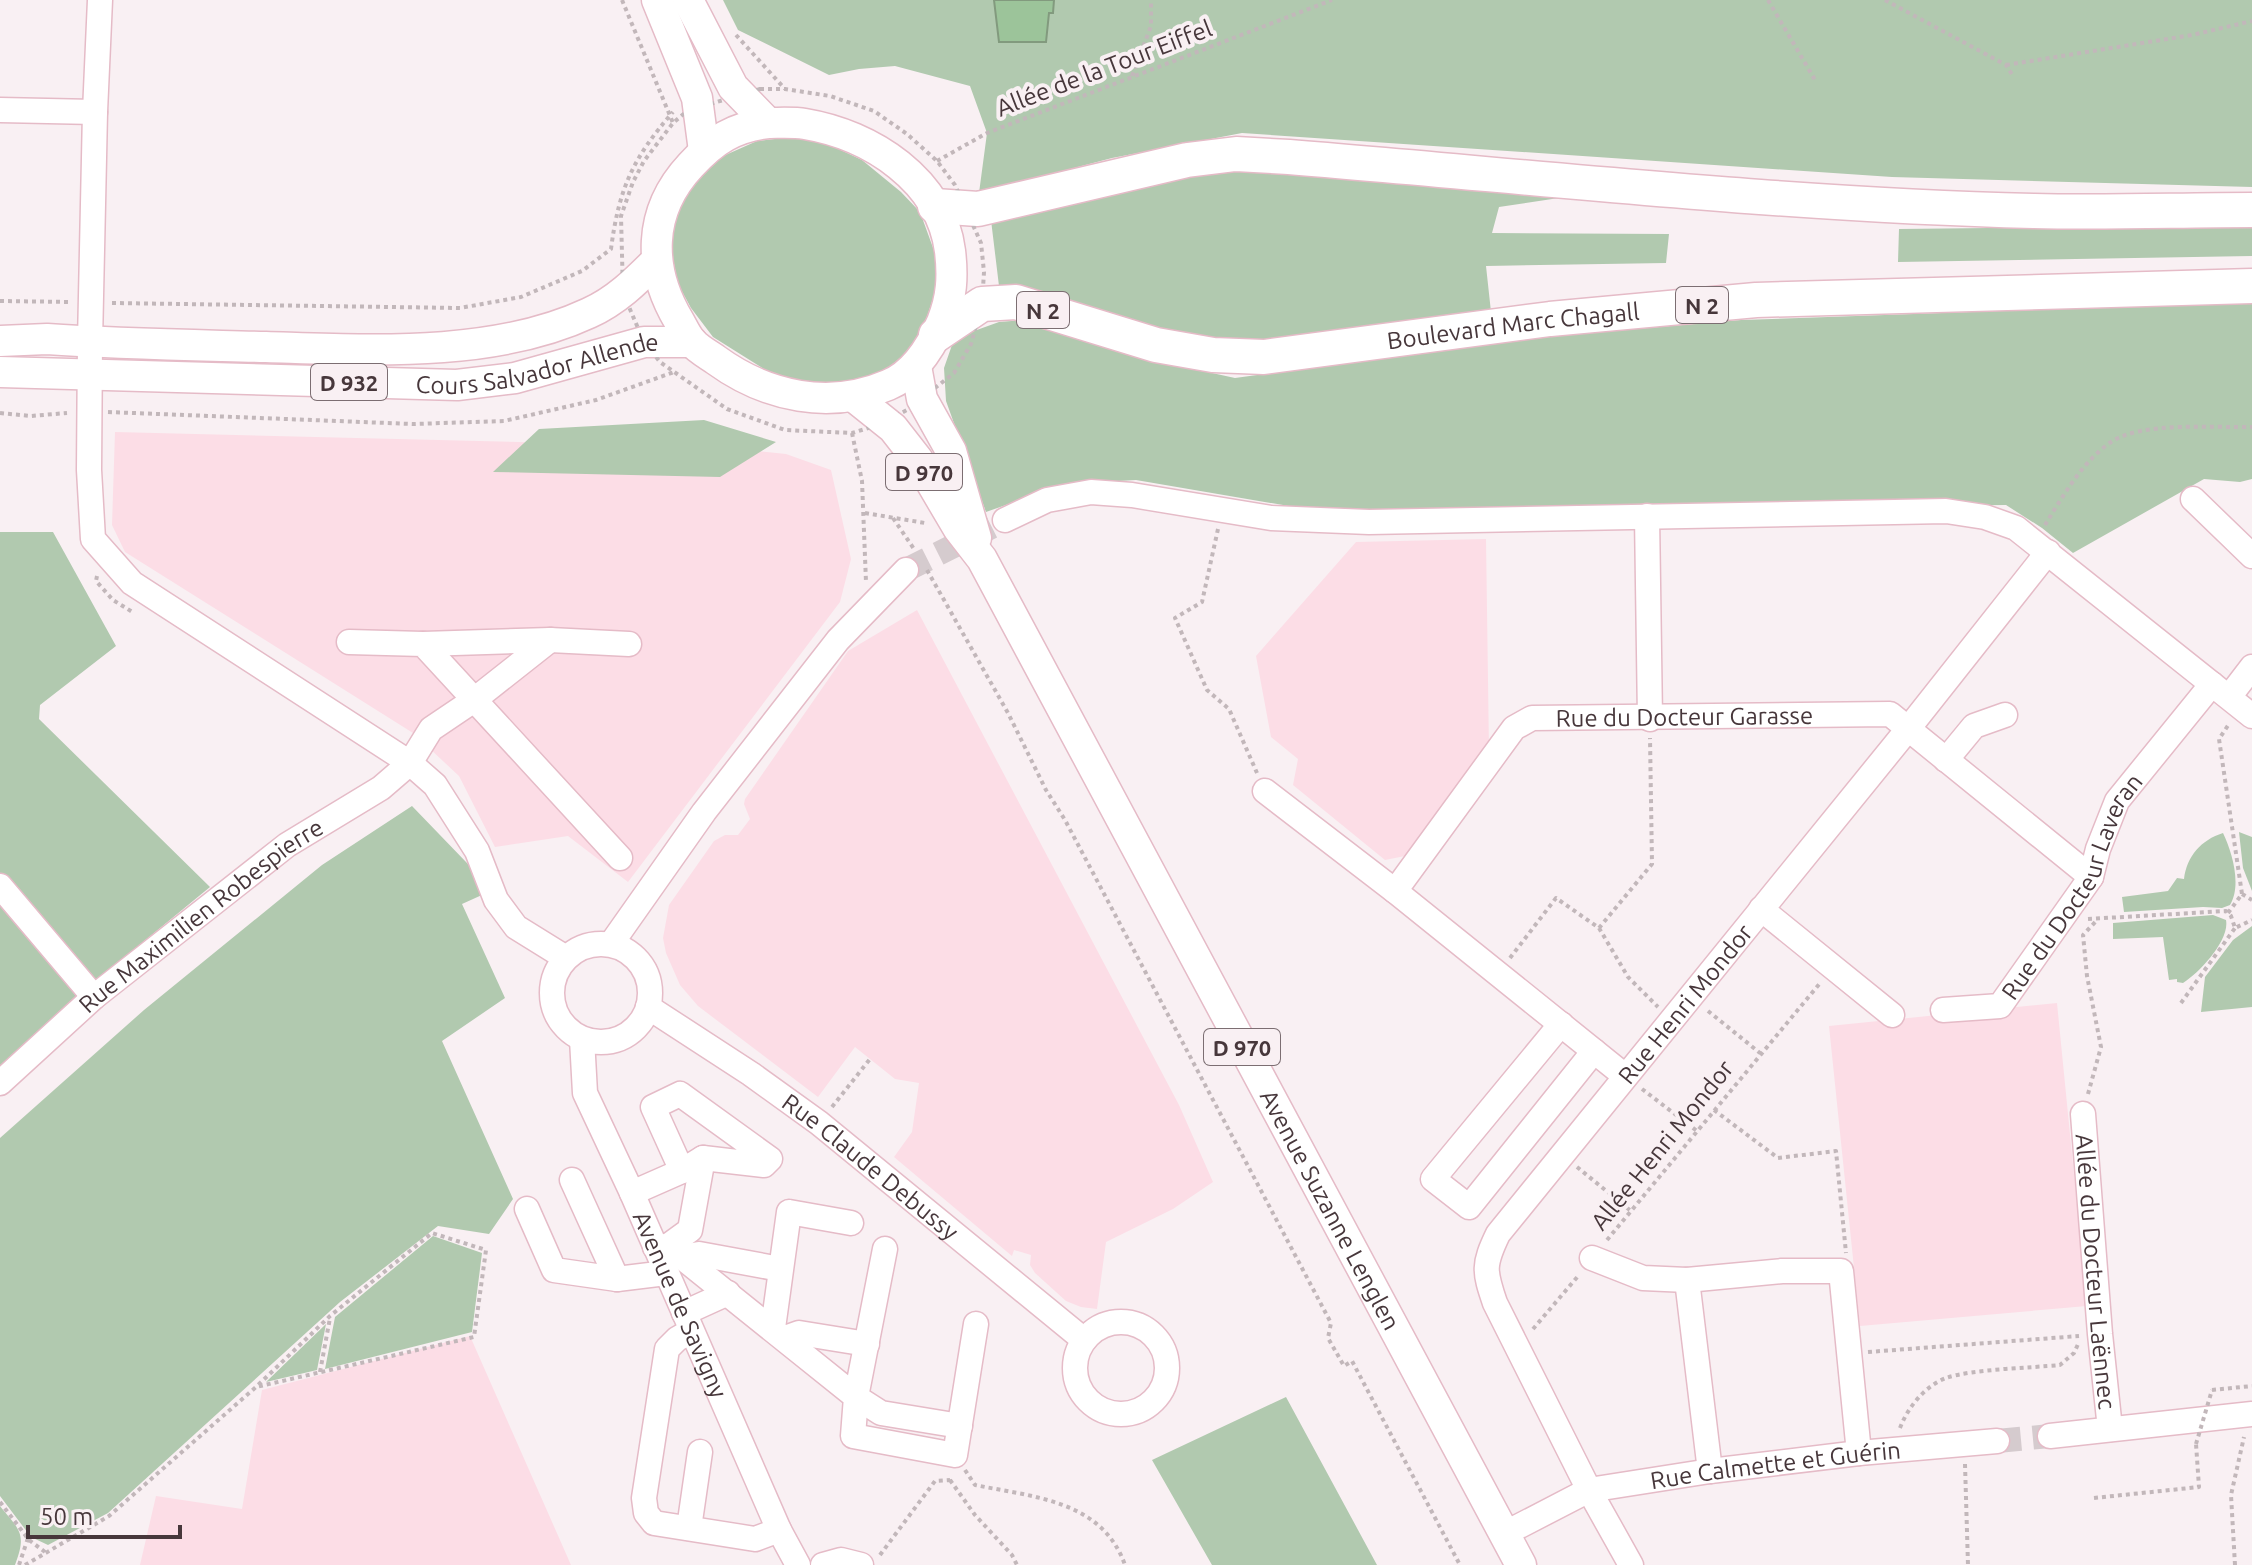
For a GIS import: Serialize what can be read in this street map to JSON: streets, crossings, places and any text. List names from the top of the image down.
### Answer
{
  "streets": {
    "highway": ["N 2", "Boulevard Marc Chagall"],
    "main road": [
      "Cours Salvador Allende",
      "D 932",
      "D 970",
      "Avenue Suzanne Lenglen"
    ],
    "street": [
      "Rue du Docteur Garasse",
      "Rue du Docteur Laveran",
      "Rue Maximilien Robespierre",
      "Rue Henri Mondor",
      "Rue Claude Debussy",
      "Allée du Docteur Laënnec",
      "Avenue de Savigny",
      "Rue Calmette et Guérin"
    ],
    "path": ["Allée de la Tour Eiffel", "Allée Henri Mondor"]
  },
  "crossings": [
    ["N 2", "Boulevard Marc Chagall"],
    ["Rue du Docteur Garasse", "Rue du Docteur Laveran"],
    ["Rue du Docteur Garasse", "Rue Henri Mondor"],
    ["Rue Henri Mondor", "Allée Henri Mondor"],
    ["Rue Henri Mondor", "Rue Calmette et Guérin"],
    ["Rue Claude Debussy", "Avenue de Savigny"],
    ["Avenue Suzanne Lenglen", "Rue Calmette et Guérin"]
  ],
  "scale_bar": "50 m"
}
